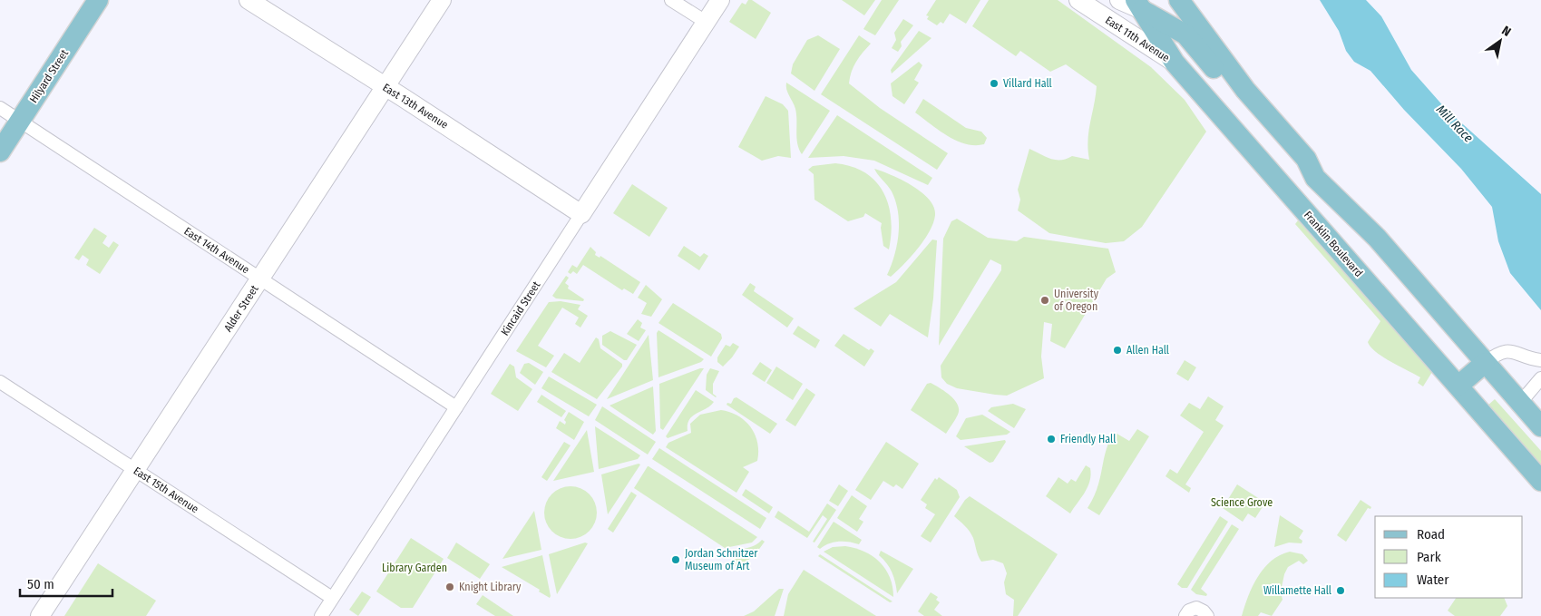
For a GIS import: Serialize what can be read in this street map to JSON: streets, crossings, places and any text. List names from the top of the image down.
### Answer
{
  "streets": {
    "main road": ["Hilyard Street", "Franklin Boulevard"],
    "street": [
      "East 11th Avenue",
      "East 13th Avenue",
      "East 14th Avenue",
      "Alder Street",
      "Kincaid Street",
      "East 15th Avenue"
    ]
  },
  "crossings": [
    ["East 11th Avenue", "Franklin Boulevard"],
    ["Hilyard Street", "East 14th Avenue"],
    ["East 13th Avenue", "Alder Street"],
    ["East 13th Avenue", "Kincaid Street"],
    ["East 14th Avenue", "Alder Street"],
    ["East 14th Avenue", "Kincaid Street"],
    ["Alder Street", "East 15th Avenue"],
    ["Kincaid Street", "East 15th Avenue"]
  ],
  "water": ["Mill Race"],
  "parks": ["Science Grove", "Library Garden"],
  "places": [
    "Villard Hall",
    "University of Oregon",
    "Allen Hall",
    "Friendly Hall",
    "Jordan Schnitzer Museum of Art",
    "Knight Library",
    "Willamette Hall"
  ],
  "legend": ["Road", "Park", "Water"],
  "scale_bar": "50 m",
  "north": "top right"
}
